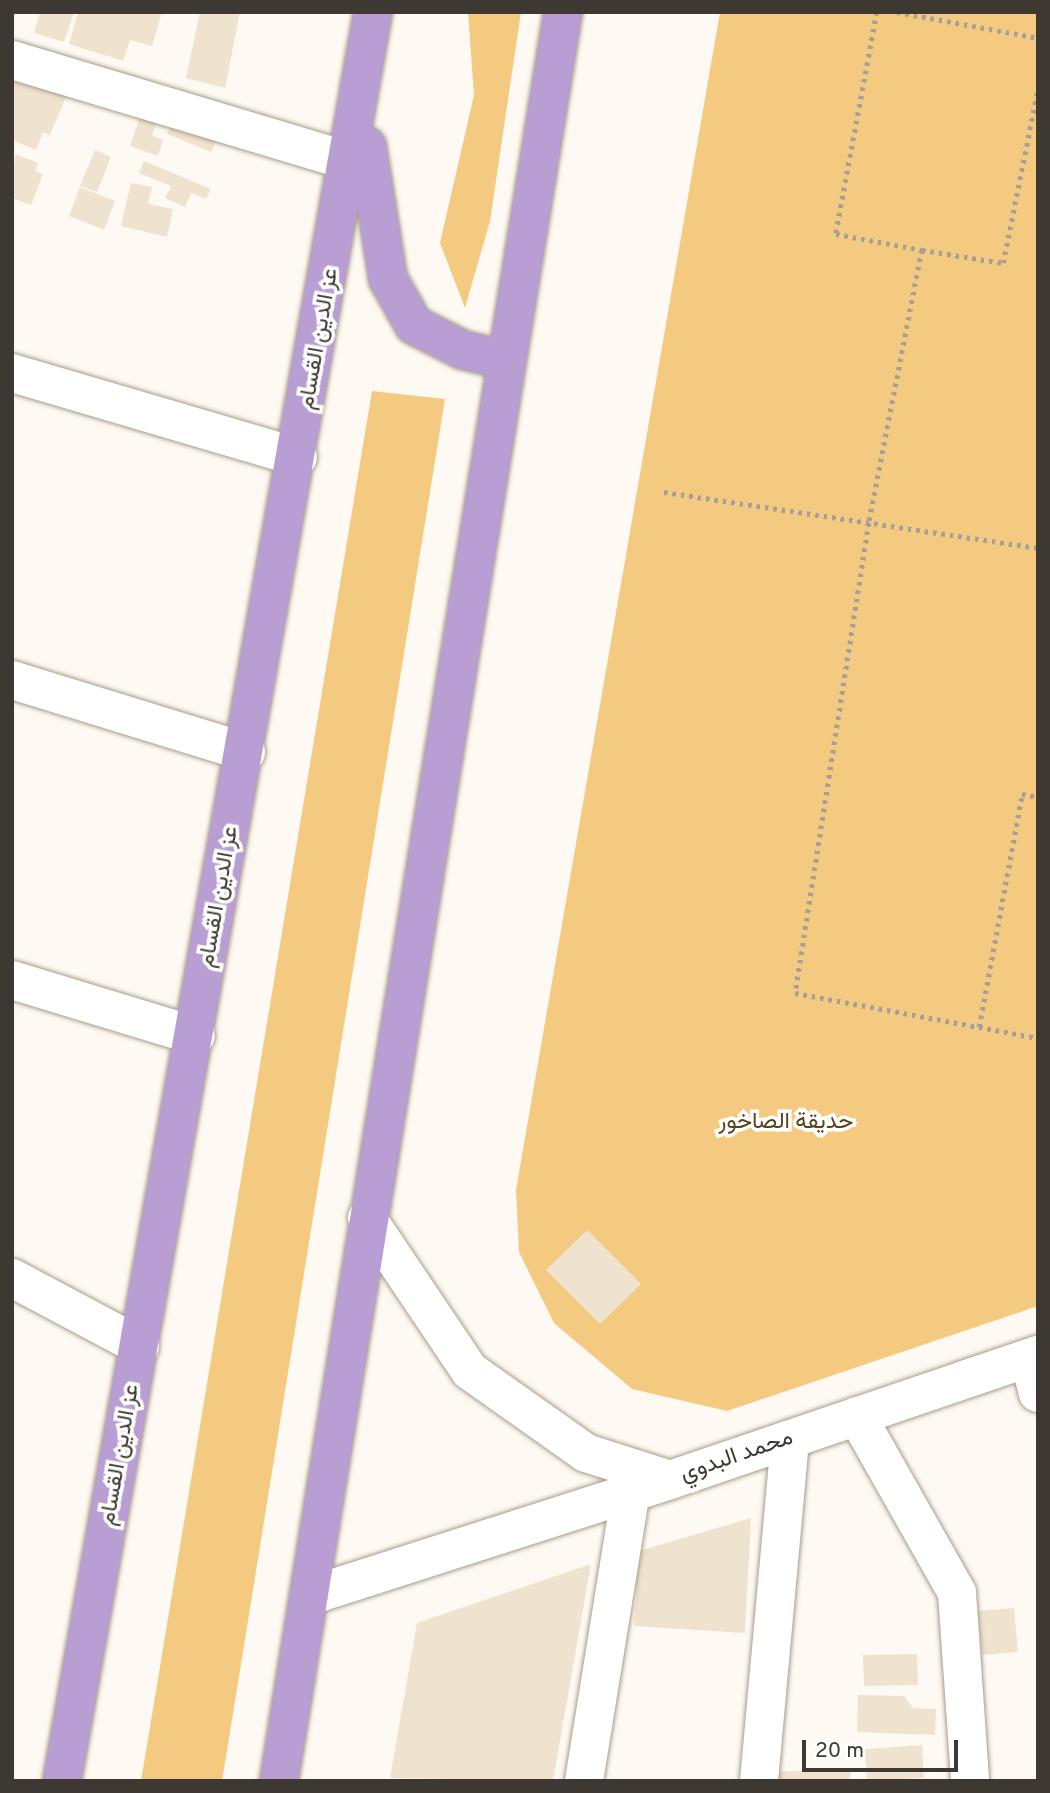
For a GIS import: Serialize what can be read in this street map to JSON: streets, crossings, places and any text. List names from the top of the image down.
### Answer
{
  "streets": {
    "highway": ["عز الدين القسام"],
    "street": ["محمد البدوي"]
  },
  "parks": ["حديقة الصاخور"],
  "scale_bar": "20 m"
}
